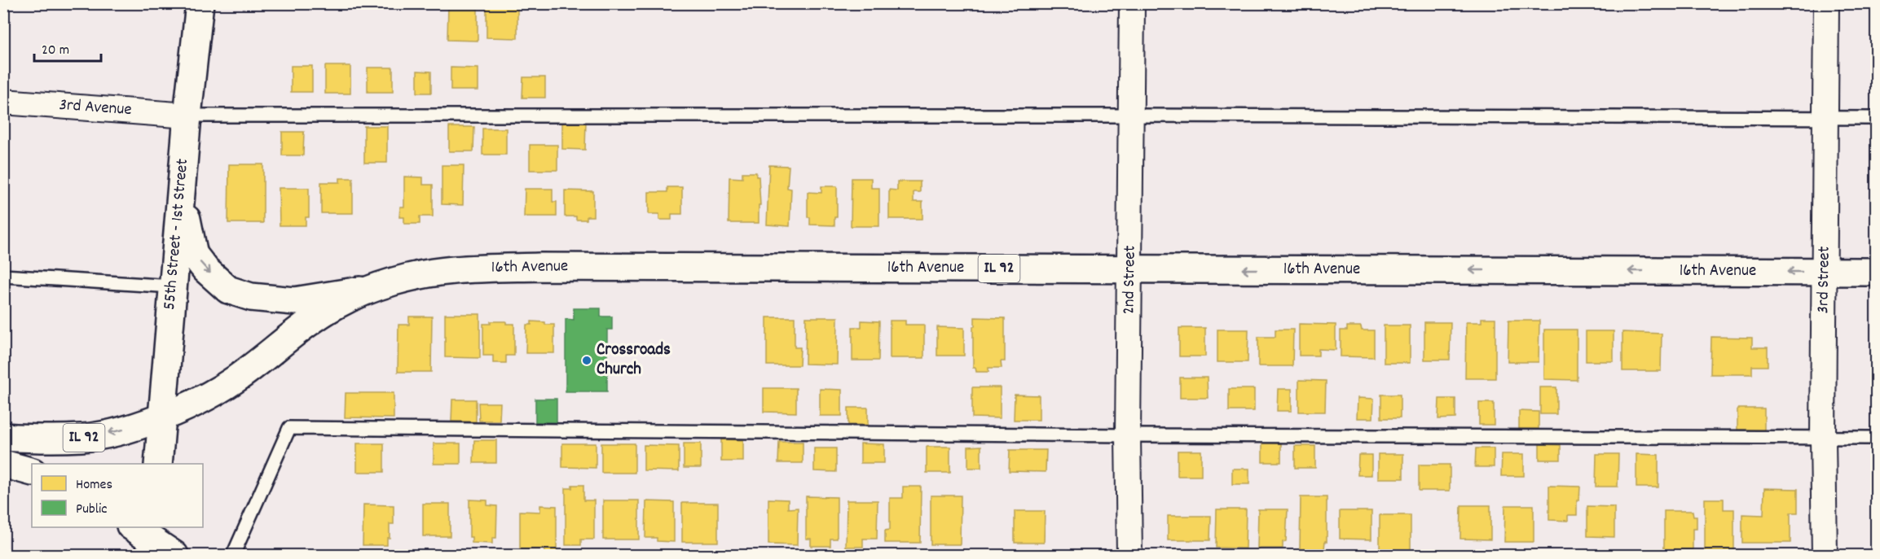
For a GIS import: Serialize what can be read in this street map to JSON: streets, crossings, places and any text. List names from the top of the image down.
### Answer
{
  "streets": {
    "main road": ["55th Street - 1st Street", "16th Avenue", "IL 92"],
    "street": ["3rd Avenue", "2nd Street", "3rd Street"]
  },
  "crossings": [
    ["3rd Avenue", "55th Street - 1st Street"],
    ["55th Street - 1st Street", "16th Avenue"],
    ["55th Street - 1st Street", "IL 92"],
    ["16th Avenue", "IL 92"],
    ["16th Avenue", "2nd Street"],
    ["16th Avenue", "3rd Street"]
  ],
  "one_way": ["16th Avenue"],
  "places": ["Crossroads Church"],
  "legend": ["Homes", "Public"],
  "scale_bar": "20 m"
}
